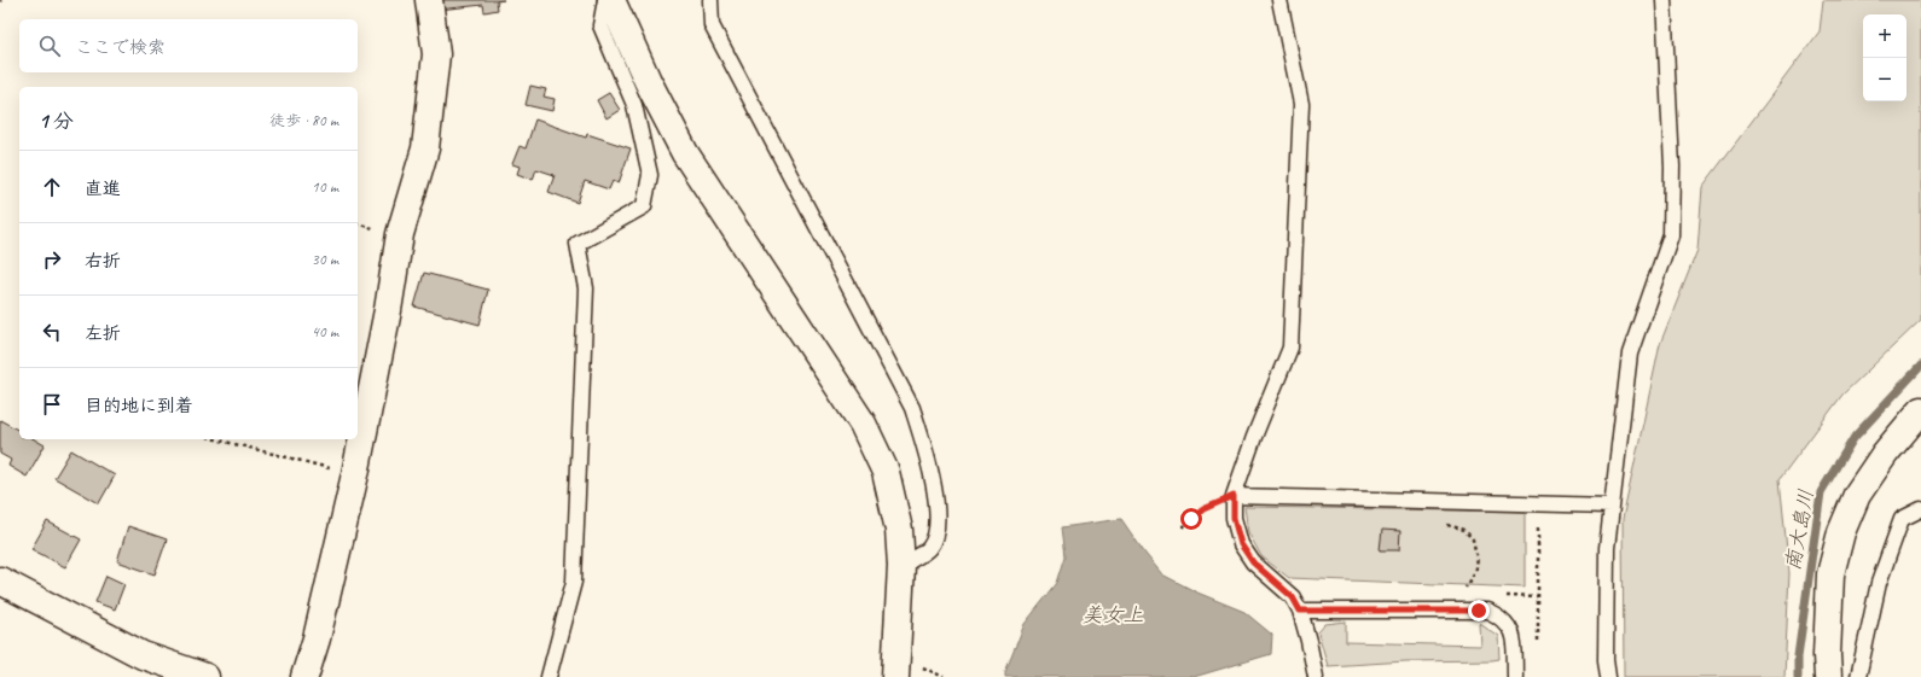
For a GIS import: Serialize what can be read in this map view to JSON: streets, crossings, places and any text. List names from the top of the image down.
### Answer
{
  "water": ["南大島川", "美女上"],
  "page": {
    "map_buttons": ["+", "−"],
    "search": "ここで検索",
    "heading": ["1 分", "徒歩 · 80 m"],
    "list": [
      ["直進", "10 m"],
      ["右折", "30 m"],
      ["左折", "40 m"],
      "目的地に到着"
    ]
  }
}
